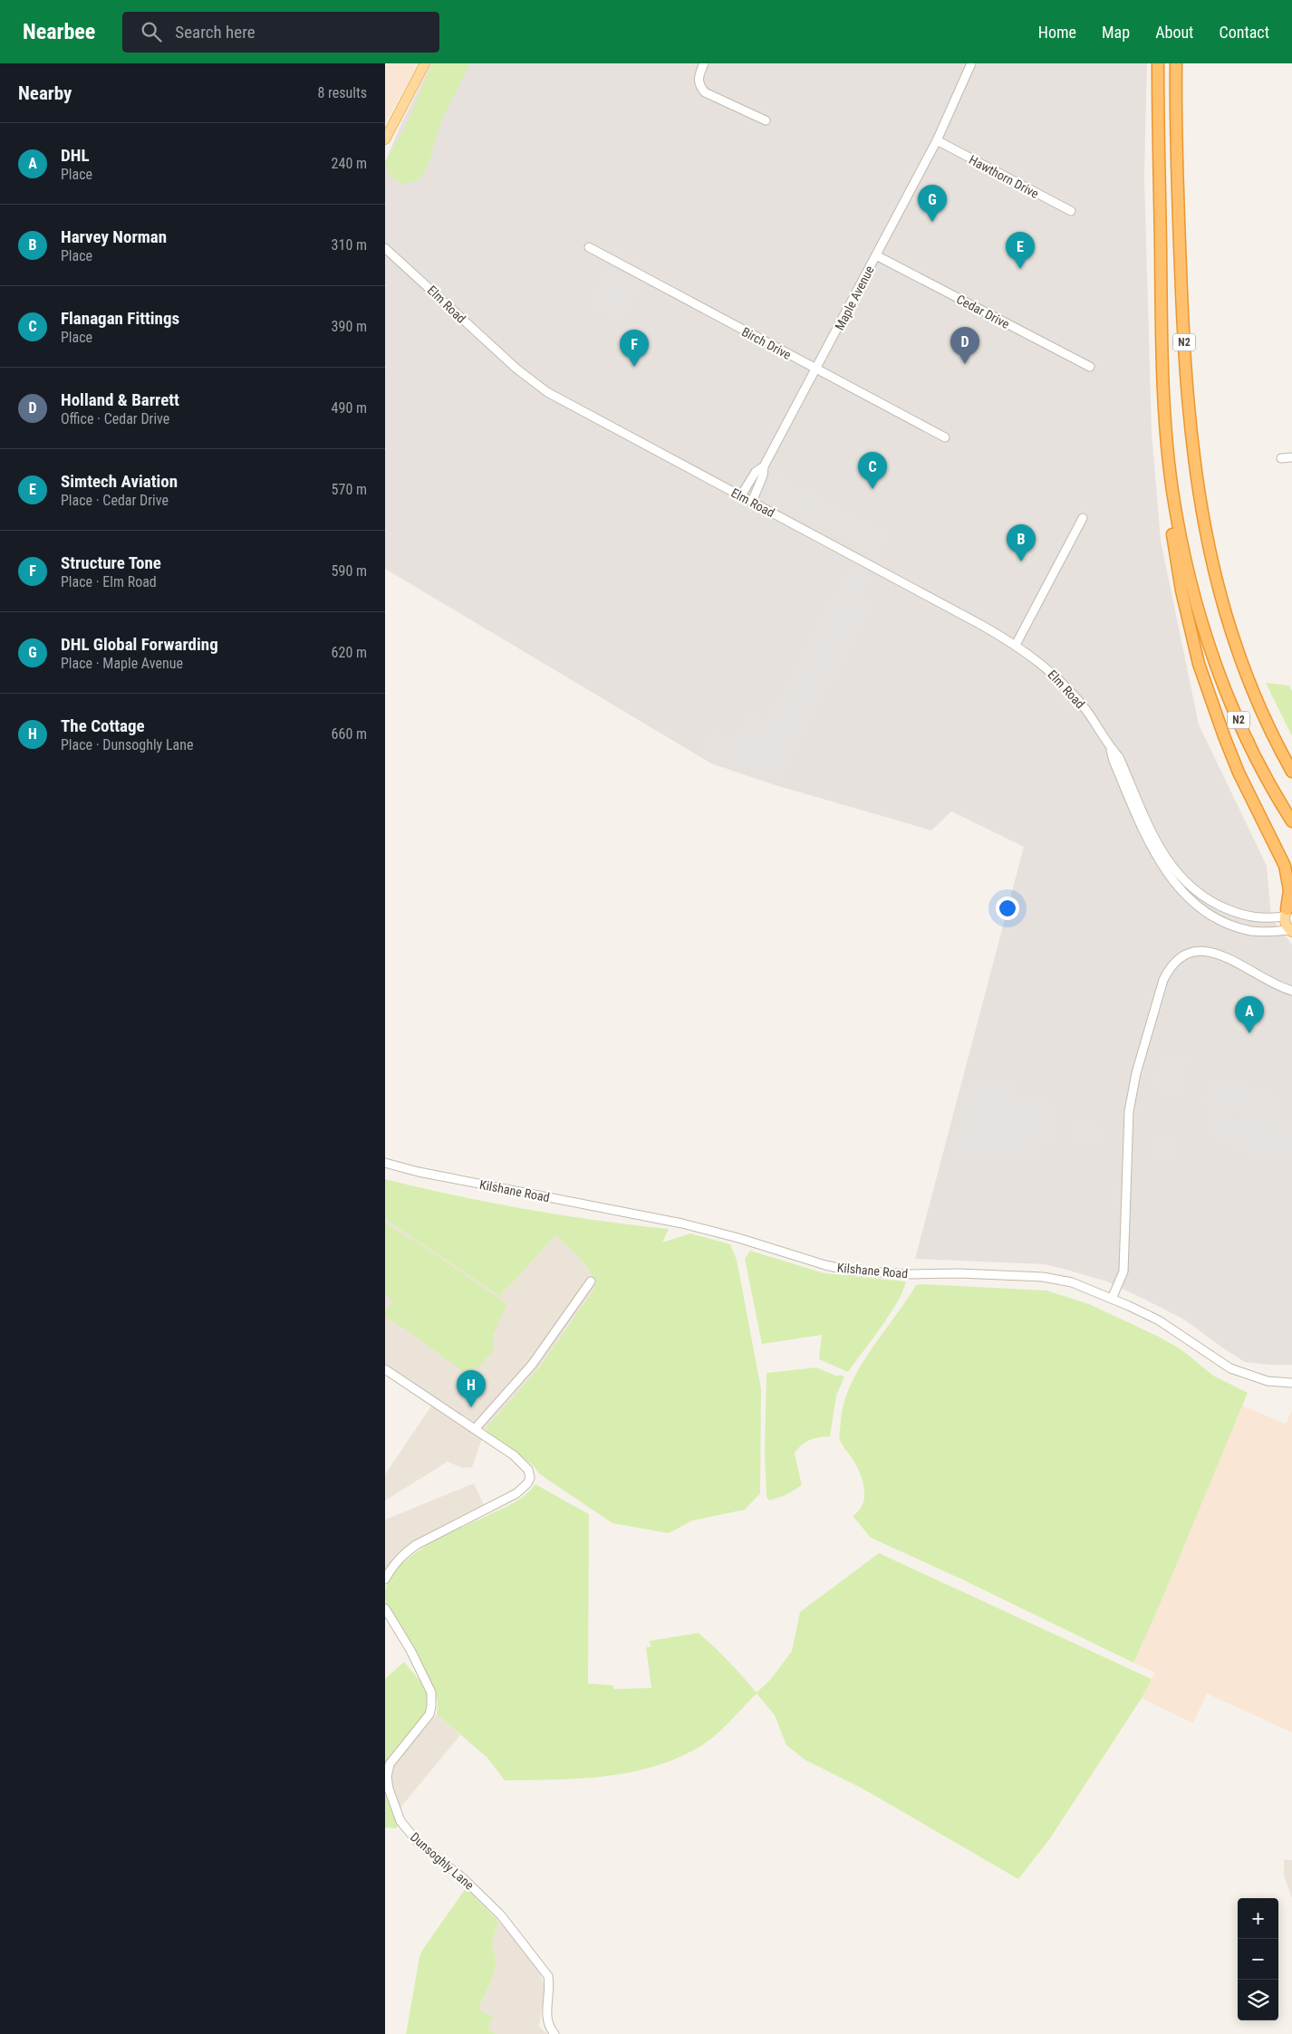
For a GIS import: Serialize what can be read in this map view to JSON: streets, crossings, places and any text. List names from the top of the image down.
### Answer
{
  "streets": {
    "highway": ["N2"],
    "street": [
      "Hawthorn Drive",
      "Maple Avenue",
      "Elm Road",
      "Cedar Drive",
      "Birch Drive",
      "Kilshane Road",
      "Dunsoghly Lane"
    ]
  },
  "crossings": [
    ["Hawthorn Drive", "Maple Avenue"],
    ["Maple Avenue", "Elm Road"],
    ["Maple Avenue", "Cedar Drive"],
    ["Maple Avenue", "Birch Drive"]
  ],
  "page": {
    "header": "Nearbee",
    "search": "Search here",
    "nav": [
      "Home",
      "Map",
      "About",
      "Contact"
    ],
    "heading": ["Nearby", "8 results"],
    "list": [
      {
        "mark": "A",
        "name": "DHL",
        "note": "Place",
        "value": "240 m"
      },
      {
        "mark": "B",
        "name": "Harvey Norman",
        "note": "Place",
        "value": "310 m"
      },
      {
        "mark": "C",
        "name": "Flanagan Fittings",
        "note": "Place",
        "value": "390 m"
      },
      {
        "mark": "D",
        "name": "Holland & Barrett",
        "note": "Office · Cedar Drive",
        "value": "490 m"
      },
      {
        "mark": "E",
        "name": "Simtech Aviation",
        "note": "Place · Cedar Drive",
        "value": "570 m"
      },
      {
        "mark": "F",
        "name": "Structure Tone",
        "note": "Place · Elm Road",
        "value": "590 m"
      },
      {
        "mark": "G",
        "name": "DHL Global Forwarding",
        "note": "Place · Maple Avenue",
        "value": "620 m"
      },
      {
        "mark": "H",
        "name": "The Cottage",
        "note": "Place · Dunsoghly Lane",
        "value": "660 m"
      }
    ],
    "pins": [
      "G",
      "E",
      "D",
      "F",
      "C",
      "B",
      "A",
      "H"
    ],
    "map_buttons": ["+", "−"]
  }
}
